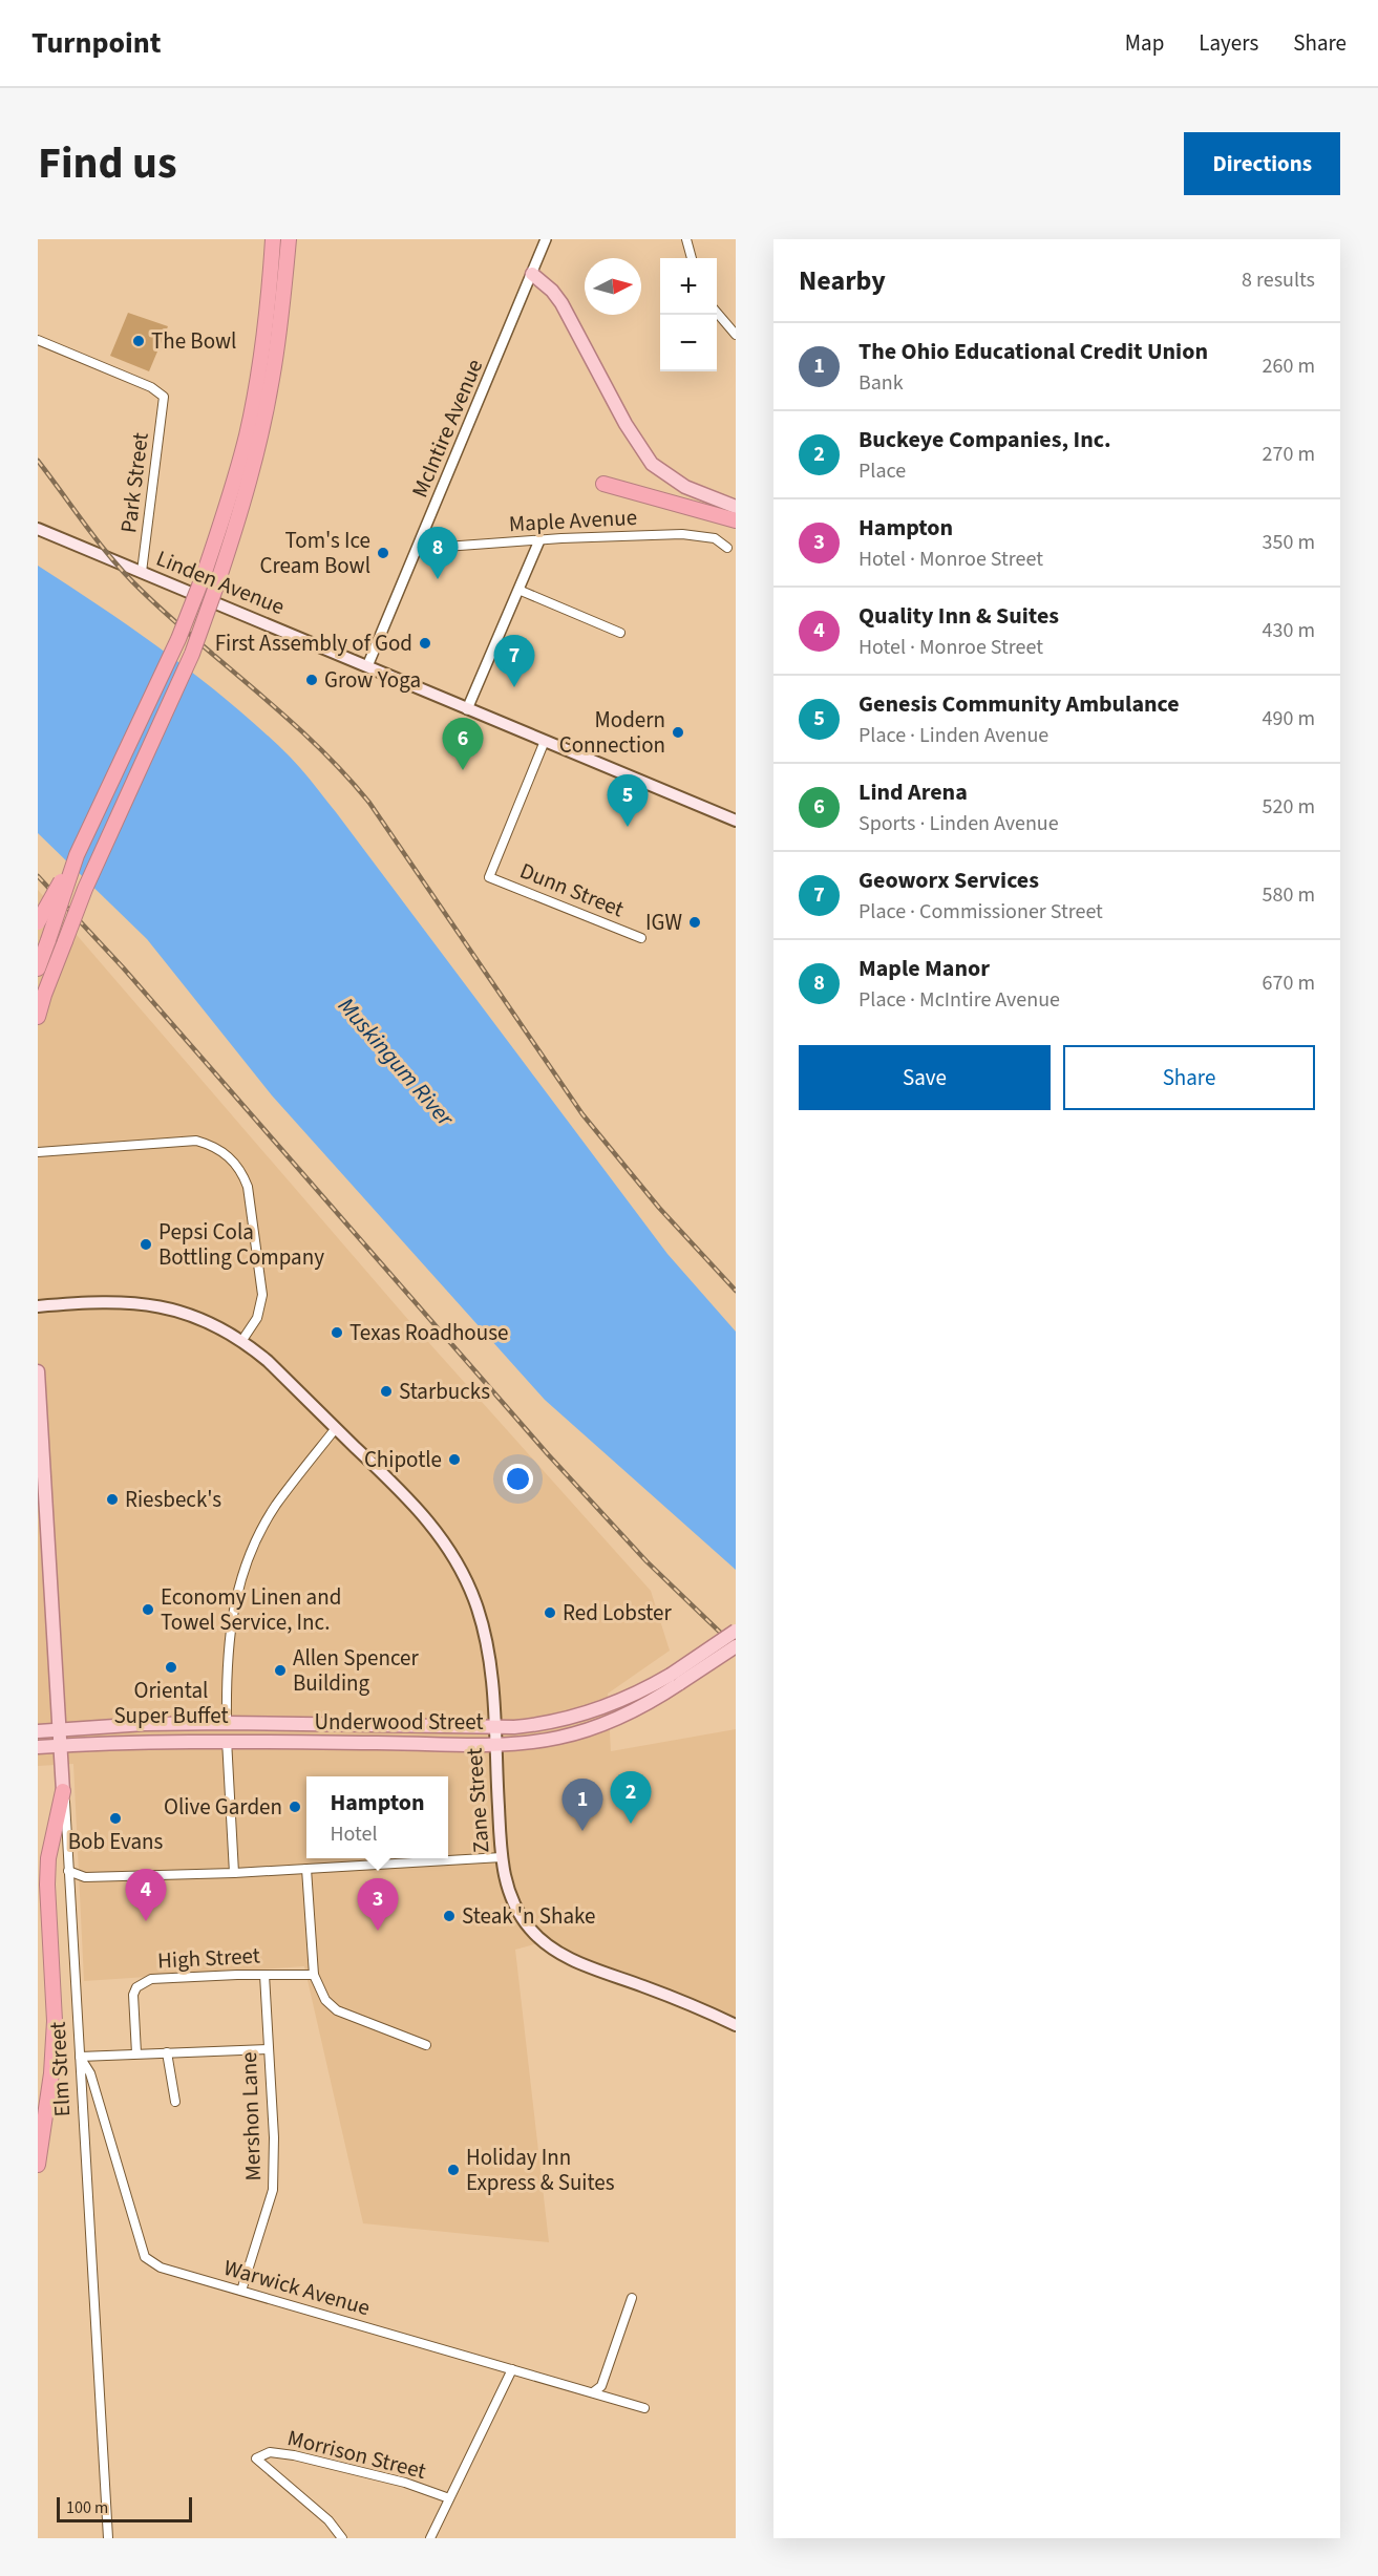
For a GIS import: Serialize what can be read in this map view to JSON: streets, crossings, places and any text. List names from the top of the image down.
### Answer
{
  "streets": {
    "main road": [
      "Linden Avenue",
      "Underwood Street",
      "Zane Street",
      "Elm Street"
    ],
    "street": [
      "McIntire Avenue",
      "Park Street",
      "Maple Avenue",
      "Dunn Street",
      "High Street",
      "Mershon Lane",
      "Warwick Avenue",
      "Morrison Street"
    ]
  },
  "crossings": [
    ["McIntire Avenue", "Maple Avenue"],
    ["McIntire Avenue", "Linden Avenue"],
    ["Park Street", "Linden Avenue"],
    ["Linden Avenue", "Dunn Street"],
    ["Underwood Street", "Zane Street"],
    ["Underwood Street", "Elm Street"],
    ["High Street", "Mershon Lane"],
    ["Elm Street", "Warwick Avenue"],
    ["Mershon Lane", "Warwick Avenue"]
  ],
  "water": ["Muskingum River"],
  "places": [
    "The Bowl",
    "Tom's Ice Cream Bowl",
    "First Assembly of God",
    "Grow Yoga",
    "Modern Connection",
    "IGW",
    "Pepsi Cola Bottling Company",
    "Texas Roadhouse",
    "Starbucks",
    "Chipotle",
    "Riesbeck's",
    "Economy Linen and Towel Service, Inc.",
    "Red Lobster",
    "Oriental Super Buffet",
    "Allen Spencer Building",
    "Olive Garden",
    "Bob Evans",
    "Steak 'n Shake",
    "Holiday Inn Express & Suites"
  ],
  "scale_bar": "100 m",
  "north": "right",
  "page": {
    "header": "Turnpoint",
    "nav": ["Map", "Layers", "Share"],
    "title": "Find us",
    "buttons": [
      "Directions",
      ["Save", "Share"]
    ],
    "heading": ["Nearby", "8 results"],
    "map_buttons": ["+", "−"],
    "list": [
      {
        "mark": "1",
        "name": "The Ohio Educational Credit Union",
        "note": "Bank",
        "value": "260 m"
      },
      {
        "mark": "2",
        "name": "Buckeye Companies, Inc.",
        "note": "Place",
        "value": "270 m"
      },
      {
        "mark": "3",
        "name": "Hampton",
        "note": "Hotel · Monroe Street",
        "value": "350 m"
      },
      {
        "mark": "4",
        "name": "Quality Inn & Suites",
        "note": "Hotel · Monroe Street",
        "value": "430 m"
      },
      {
        "mark": "5",
        "name": "Genesis Community Ambulance",
        "note": "Place · Linden Avenue",
        "value": "490 m"
      },
      {
        "mark": "6",
        "name": "Lind Arena",
        "note": "Sports · Linden Avenue",
        "value": "520 m"
      },
      {
        "mark": "7",
        "name": "Geoworx Services",
        "note": "Place · Commissioner Street",
        "value": "580 m"
      },
      {
        "mark": "8",
        "name": "Maple Manor",
        "note": "Place · McIntire Avenue",
        "value": "670 m"
      }
    ],
    "pins": [
      "8",
      "7",
      "6",
      "5",
      "2",
      "1",
      "4",
      "3"
    ],
    "popup": ["Hampton", "Hotel"],
    "scale": "100 m"
  }
}
